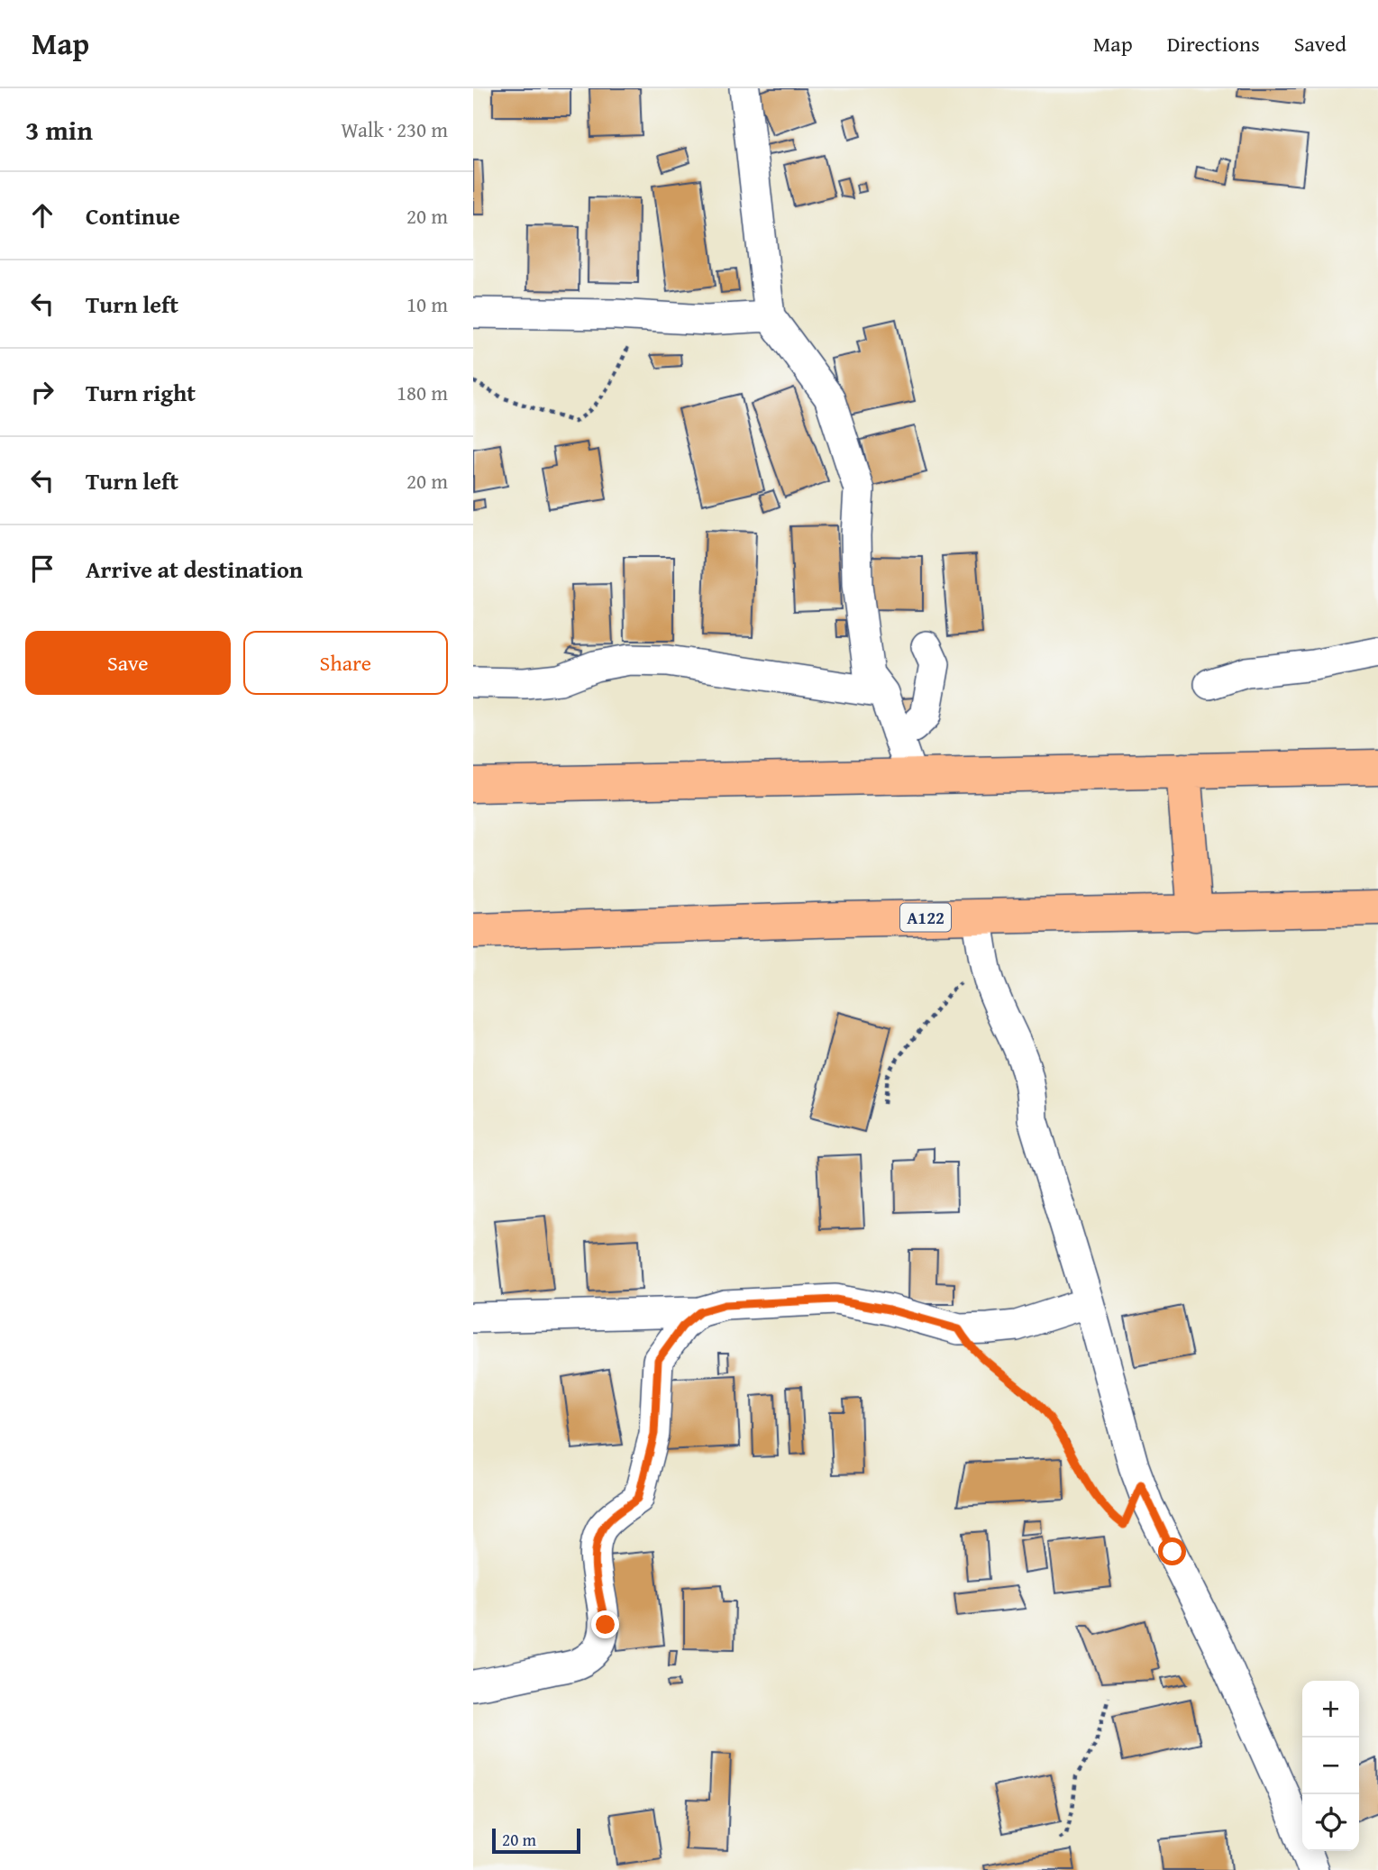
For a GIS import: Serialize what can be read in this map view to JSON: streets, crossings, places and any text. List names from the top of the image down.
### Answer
{
  "streets": {
    "highway": ["A122"]
  },
  "scale_bar": "20 m",
  "page": {
    "header": "Map",
    "nav": ["Map", "Directions", "Saved"],
    "heading": ["3 min", "Walk · 230 m"],
    "list": [
      ["Continue", "20 m"],
      ["Turn left", "10 m"],
      ["Turn right", "180 m"],
      ["Turn left", "20 m"],
      "Arrive at destination"
    ],
    "buttons": ["Save", "Share"],
    "map_buttons": ["+", "−"],
    "scale": "20 m"
  }
}
